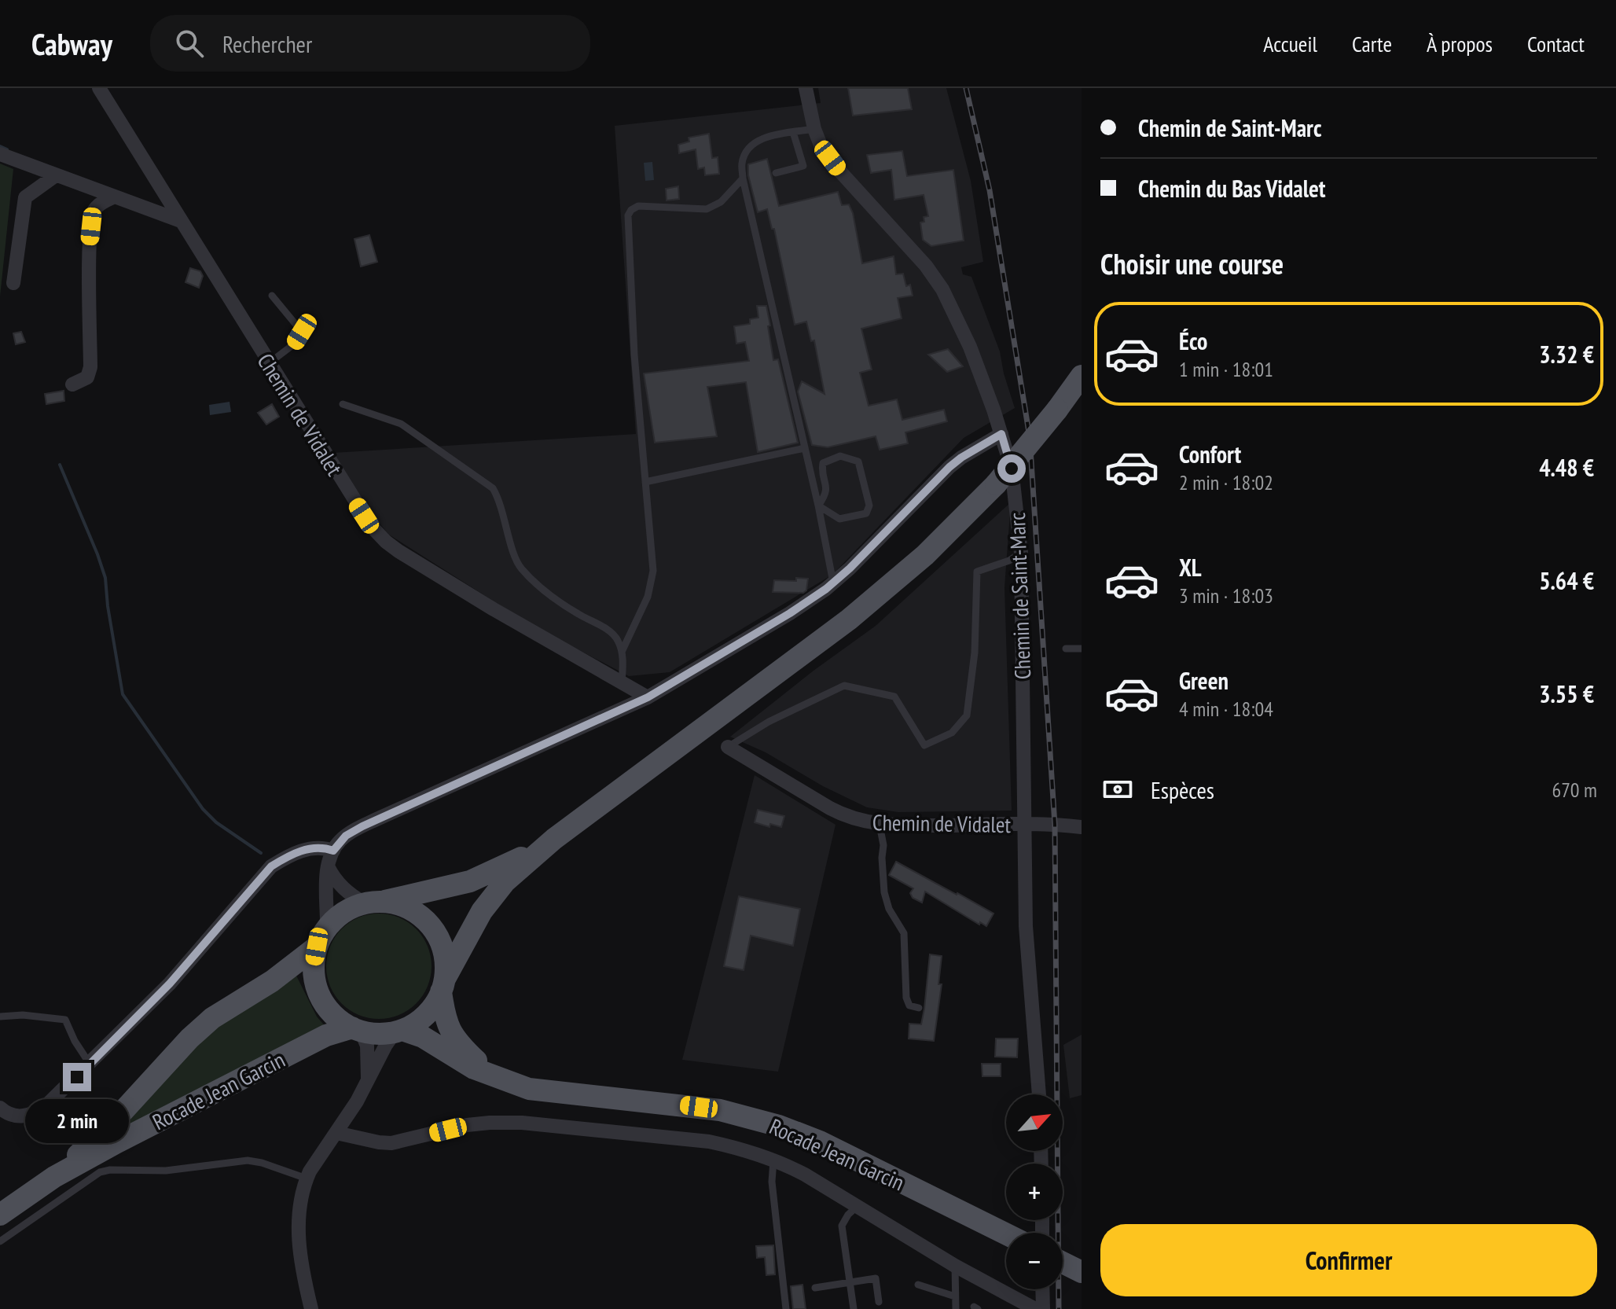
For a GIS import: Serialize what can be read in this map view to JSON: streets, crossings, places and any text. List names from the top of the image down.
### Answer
{
  "streets": {
    "main road": ["Rocade Jean Garcin"],
    "street": ["Chemin de Vidalet", "Chemin de Saint-Marc"]
  },
  "crossings": [
    ["Chemin de Vidalet", "Chemin de Saint-Marc"]
  ],
  "north": "top right",
  "page": {
    "header": "Cabway",
    "search": "Rechercher",
    "nav": [
      "Accueil",
      "Carte",
      "À propos",
      "Contact"
    ],
    "banner": ["Chemin de Saint-Marc", "Chemin du Bas Vidalet"],
    "heading": "Choisir une course",
    "list": [
      {
        "name": "Éco",
        "note": "1 min · 18:01",
        "value": "3.32 €"
      },
      {
        "name": "Confort",
        "note": "2 min · 18:02",
        "value": "4.48 €"
      },
      {
        "name": "XL",
        "note": "3 min · 18:03",
        "value": "5.64 €"
      },
      {
        "name": "Green",
        "note": "4 min · 18:04",
        "value": "3.55 €"
      }
    ],
    "pay": ["Espèces", "670 m"],
    "map_buttons": ["+", "−"],
    "bubble": "2 min",
    "buttons": "Confirmer"
  }
}
